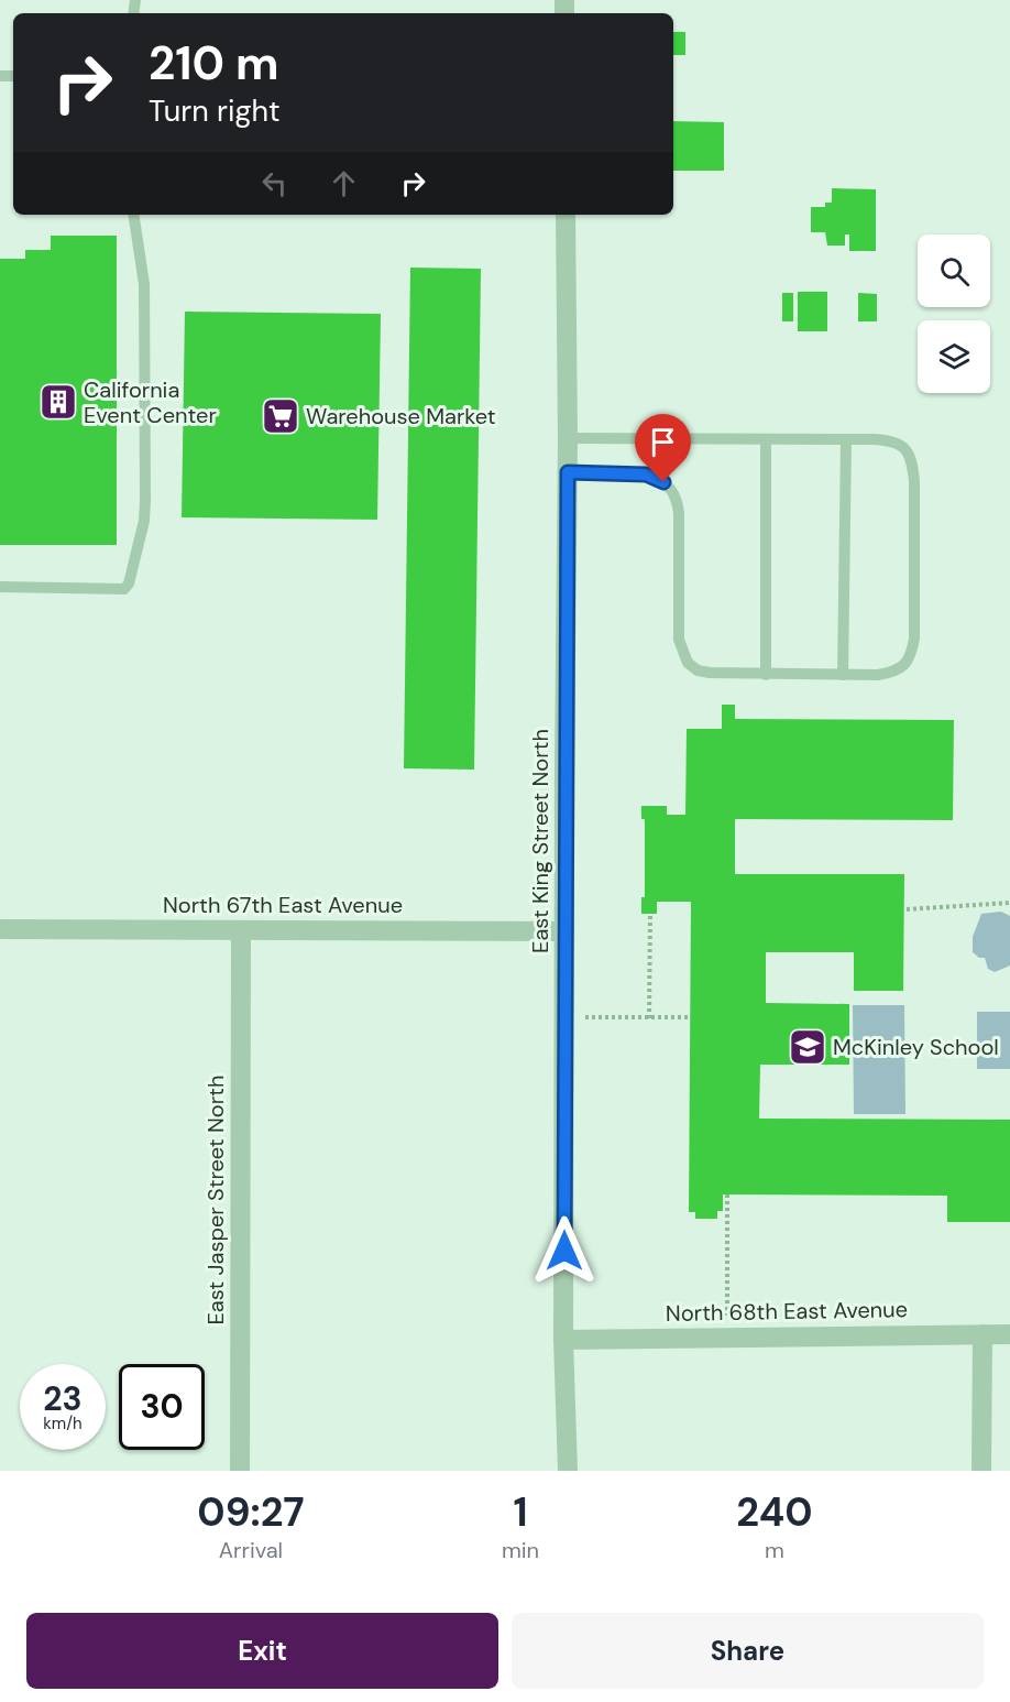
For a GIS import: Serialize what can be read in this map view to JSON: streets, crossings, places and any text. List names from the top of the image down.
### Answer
{
  "streets": {
    "street": [
      "East King Street North",
      "North 67th East Avenue",
      "East Jasper Street North",
      "North 68th East Avenue"
    ]
  },
  "crossings": [
    ["East King Street North", "North 67th East Avenue"],
    ["East King Street North", "North 68th East Avenue"],
    ["North 67th East Avenue", "East Jasper Street North"]
  ],
  "places": {
    "building": ["California Event Center"],
    "supermarket": ["Warehouse Market"],
    "school or university": ["McKinley School"]
  },
  "page": {
    "turn": ["210 m", "Turn right"],
    "speed": "23 km/h",
    "limit": "30",
    "eta": [
      "09:27",
      "Arrival",
      "1",
      "min",
      "240",
      "m"
    ],
    "buttons": ["Exit", "Share"]
  }
}
